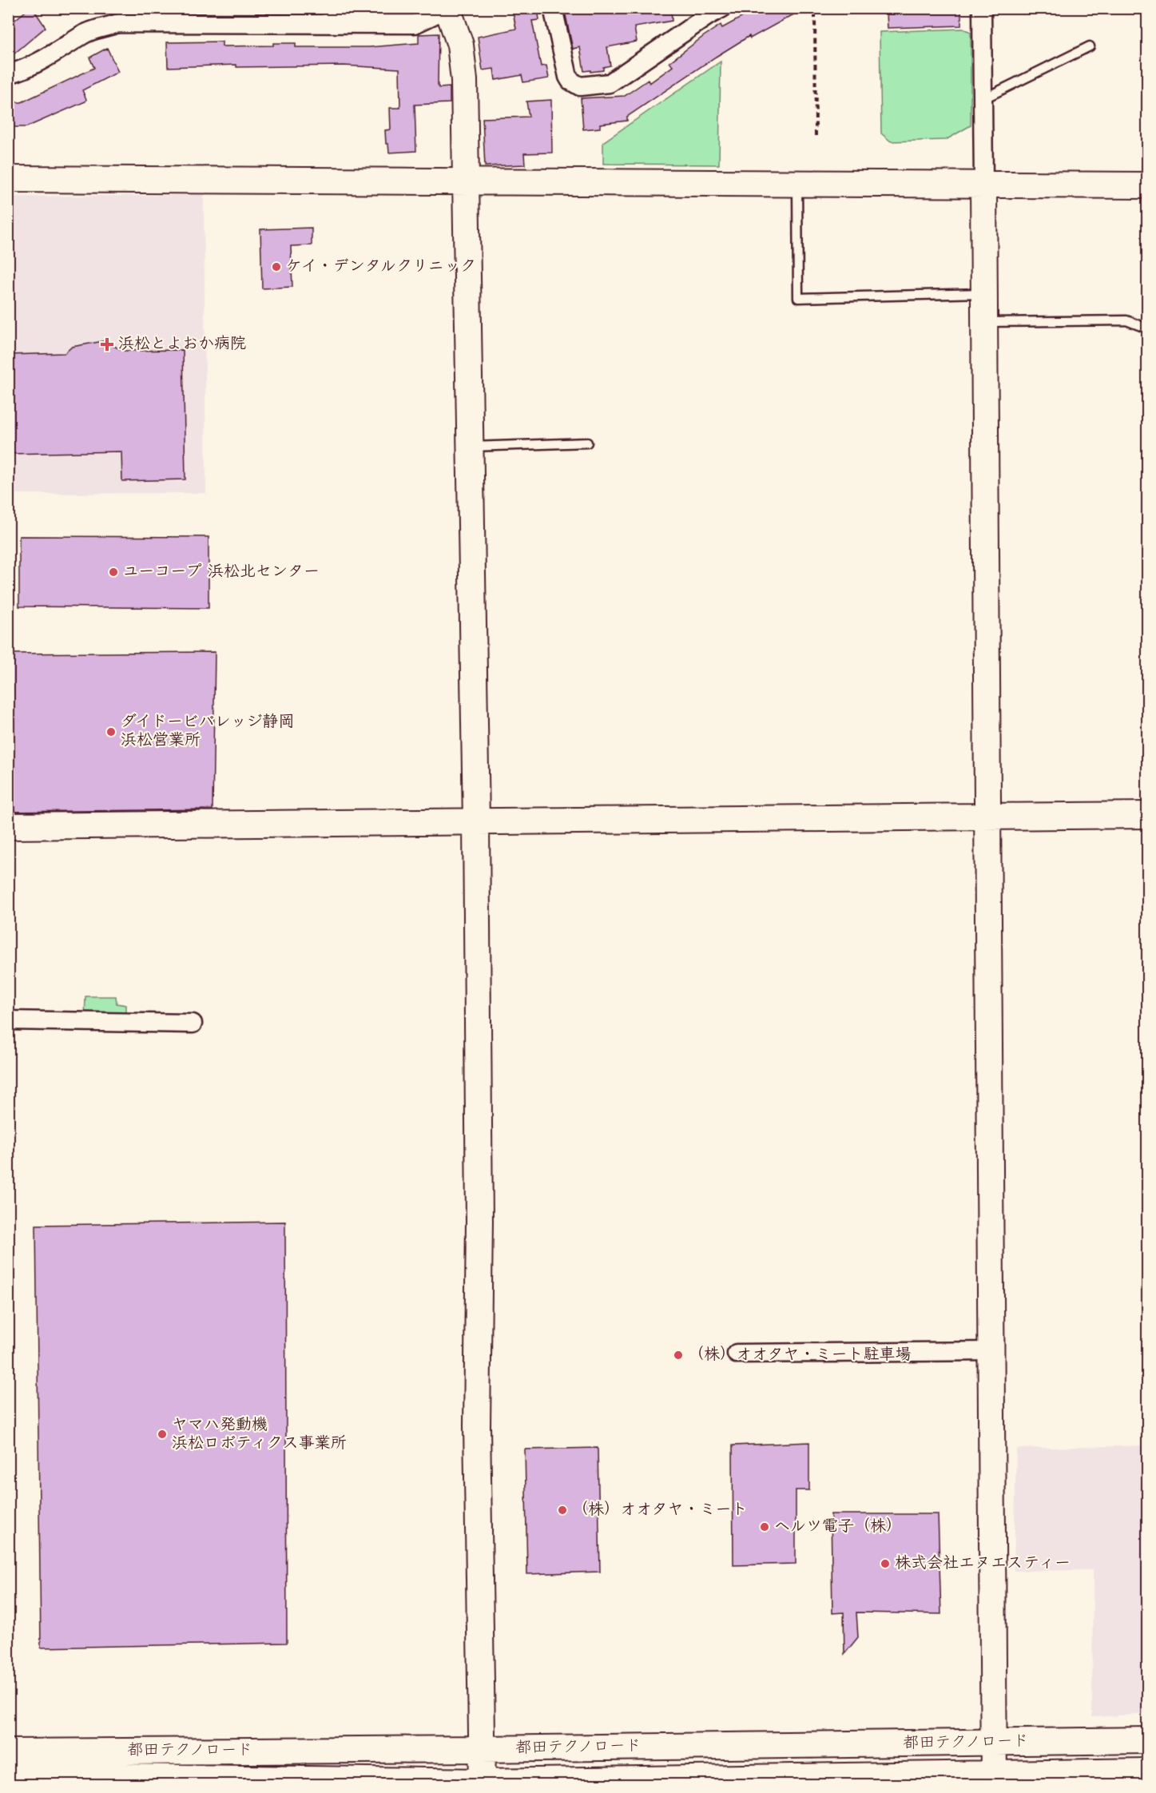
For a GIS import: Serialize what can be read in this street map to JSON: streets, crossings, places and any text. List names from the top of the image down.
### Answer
{
  "streets": {
    "street": ["都田テクノロード"]
  },
  "places": {
    "other": [
      "ケイ・デンタルクリニック",
      "ユーコープ 浜松北センター",
      "ダイドービバレッジ静岡 浜松営業所",
      "（株）オオタヤ・ミート駐車場",
      "ヤマハ発動機 浜松ロボティクス事業所",
      "（株）オオタヤ・ミート",
      "ヘルツ電子（株）",
      "株式会社エヌエスティー"
    ],
    "health": ["浜松とよおか病院"]
  }
}
